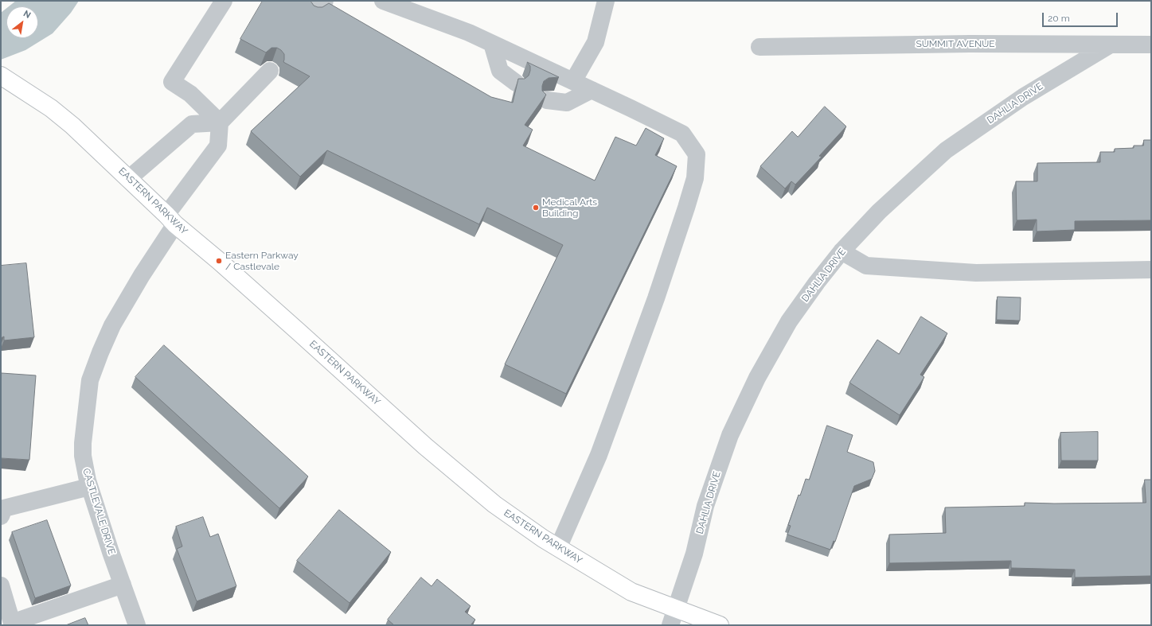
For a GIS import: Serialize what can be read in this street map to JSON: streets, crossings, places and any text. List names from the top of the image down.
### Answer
{
  "streets": {
    "main road": ["EASTERN PARKWAY"],
    "street": ["SUMMIT AVENUE", "DAHLIA DRIVE", "CASTLEVALE DRIVE"]
  },
  "crossings": [
    ["SUMMIT AVENUE", "DAHLIA DRIVE"],
    ["DAHLIA DRIVE", "EASTERN PARKWAY"],
    ["EASTERN PARKWAY", "CASTLEVALE DRIVE"]
  ],
  "places": ["Medical Arts Building", "Eastern Parkway / Castlevale"],
  "scale_bar": "20 m",
  "north": "top right"
}
